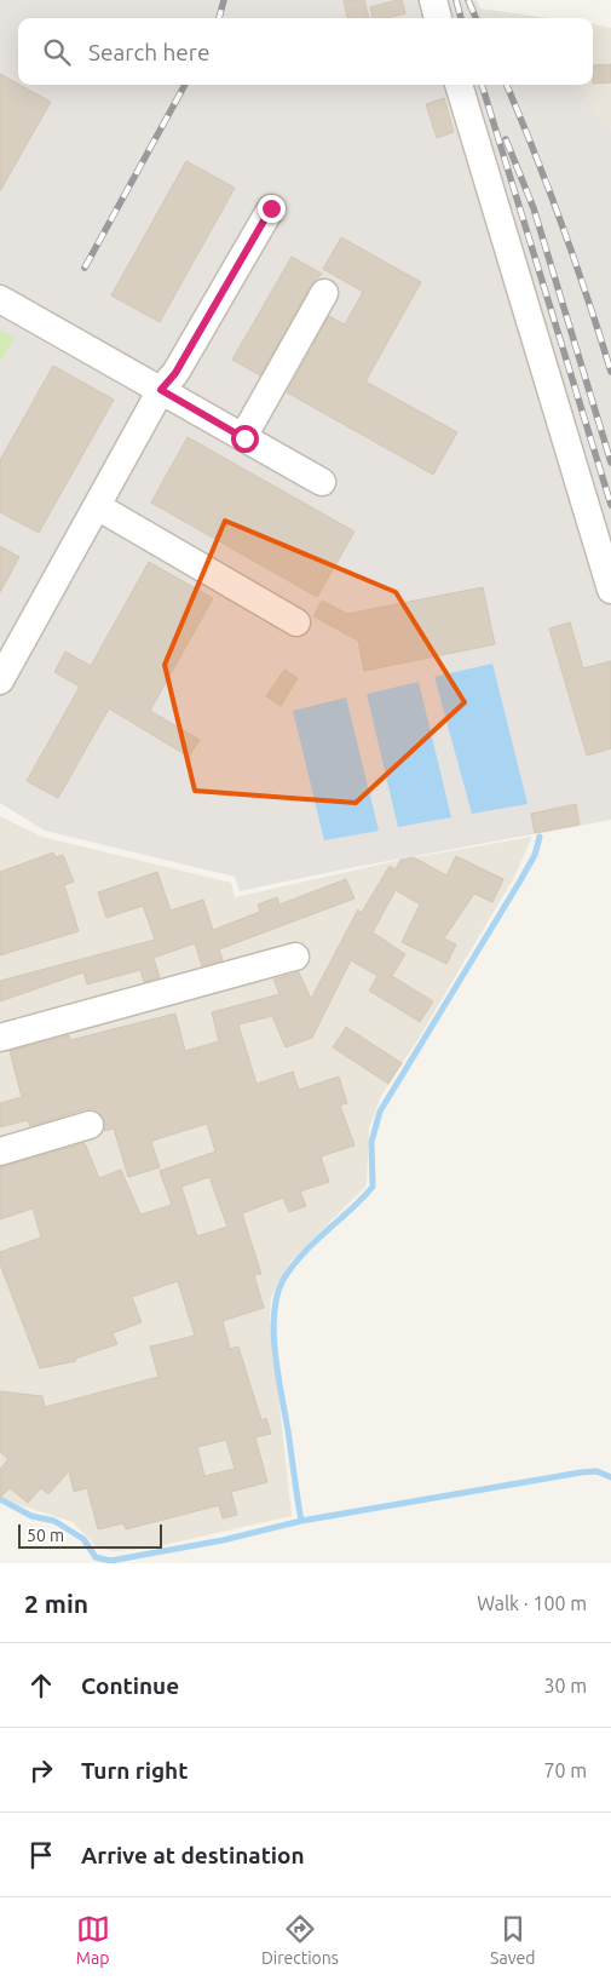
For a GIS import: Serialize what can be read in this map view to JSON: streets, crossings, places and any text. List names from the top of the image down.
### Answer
{
  "scale_bar": "50 m",
  "page": {
    "search": "Search here",
    "scale": "50 m",
    "heading": ["2 min", "Walk · 100 m"],
    "list": [
      ["Continue", "30 m"],
      ["Turn right", "70 m"],
      "Arrive at destination"
    ],
    "nav": ["Map", "Directions", "Saved"]
  }
}
